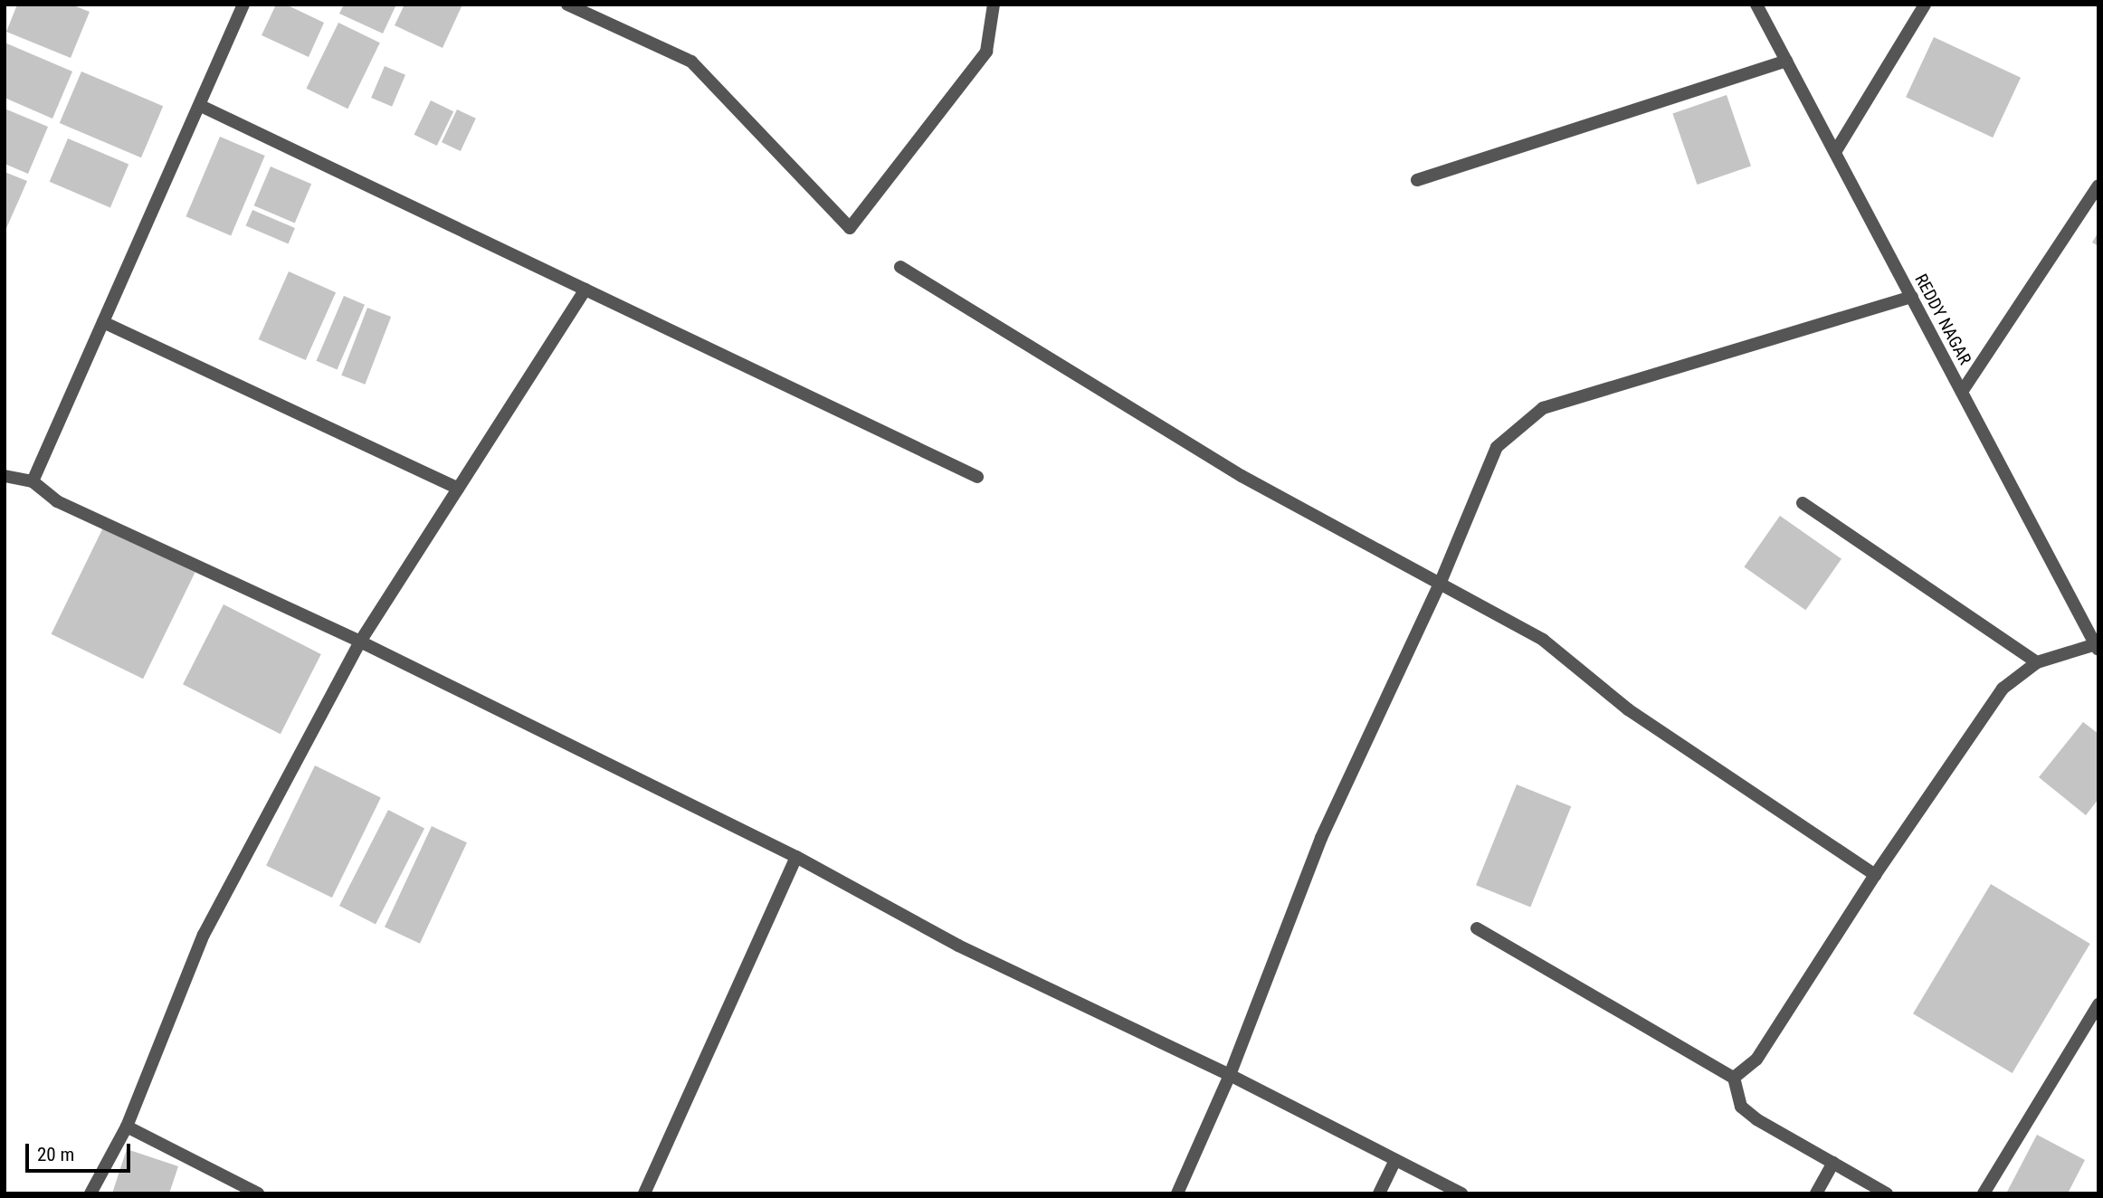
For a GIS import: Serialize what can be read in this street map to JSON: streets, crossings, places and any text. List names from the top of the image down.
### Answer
{
  "streets": {
    "street": ["REDDY NAGAR"]
  },
  "scale_bar": "20 m"
}
